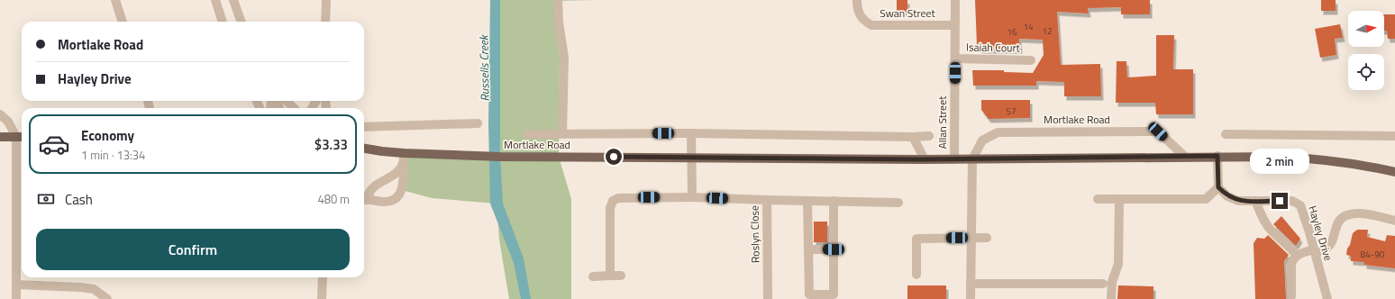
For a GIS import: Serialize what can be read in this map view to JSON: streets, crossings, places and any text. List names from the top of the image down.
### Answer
{
  "streets": {
    "main road": ["Mortlake Road"],
    "street": [
      "Swan Street",
      "Isaiah Court",
      "Allan Street",
      "Hayley Drive",
      "Roslyn Close"
    ]
  },
  "crossings": [
    ["Swan Street", "Allan Street"],
    ["Isaiah Court", "Allan Street"],
    ["Mortlake Road", "Allan Street"]
  ],
  "water": ["Russells Creek"],
  "house_numbers": [
    "14",
    "12",
    "16",
    "57",
    "84-90"
  ],
  "north": "right",
  "page": {
    "banner": ["Mortlake Road", "Hayley Drive"],
    "list": [
      {
        "name": "Economy",
        "note": "1 min · 13:34",
        "value": "$3.33"
      }
    ],
    "bubble": "2 min",
    "pay": ["Cash", "480 m"],
    "buttons": "Confirm"
  }
}
